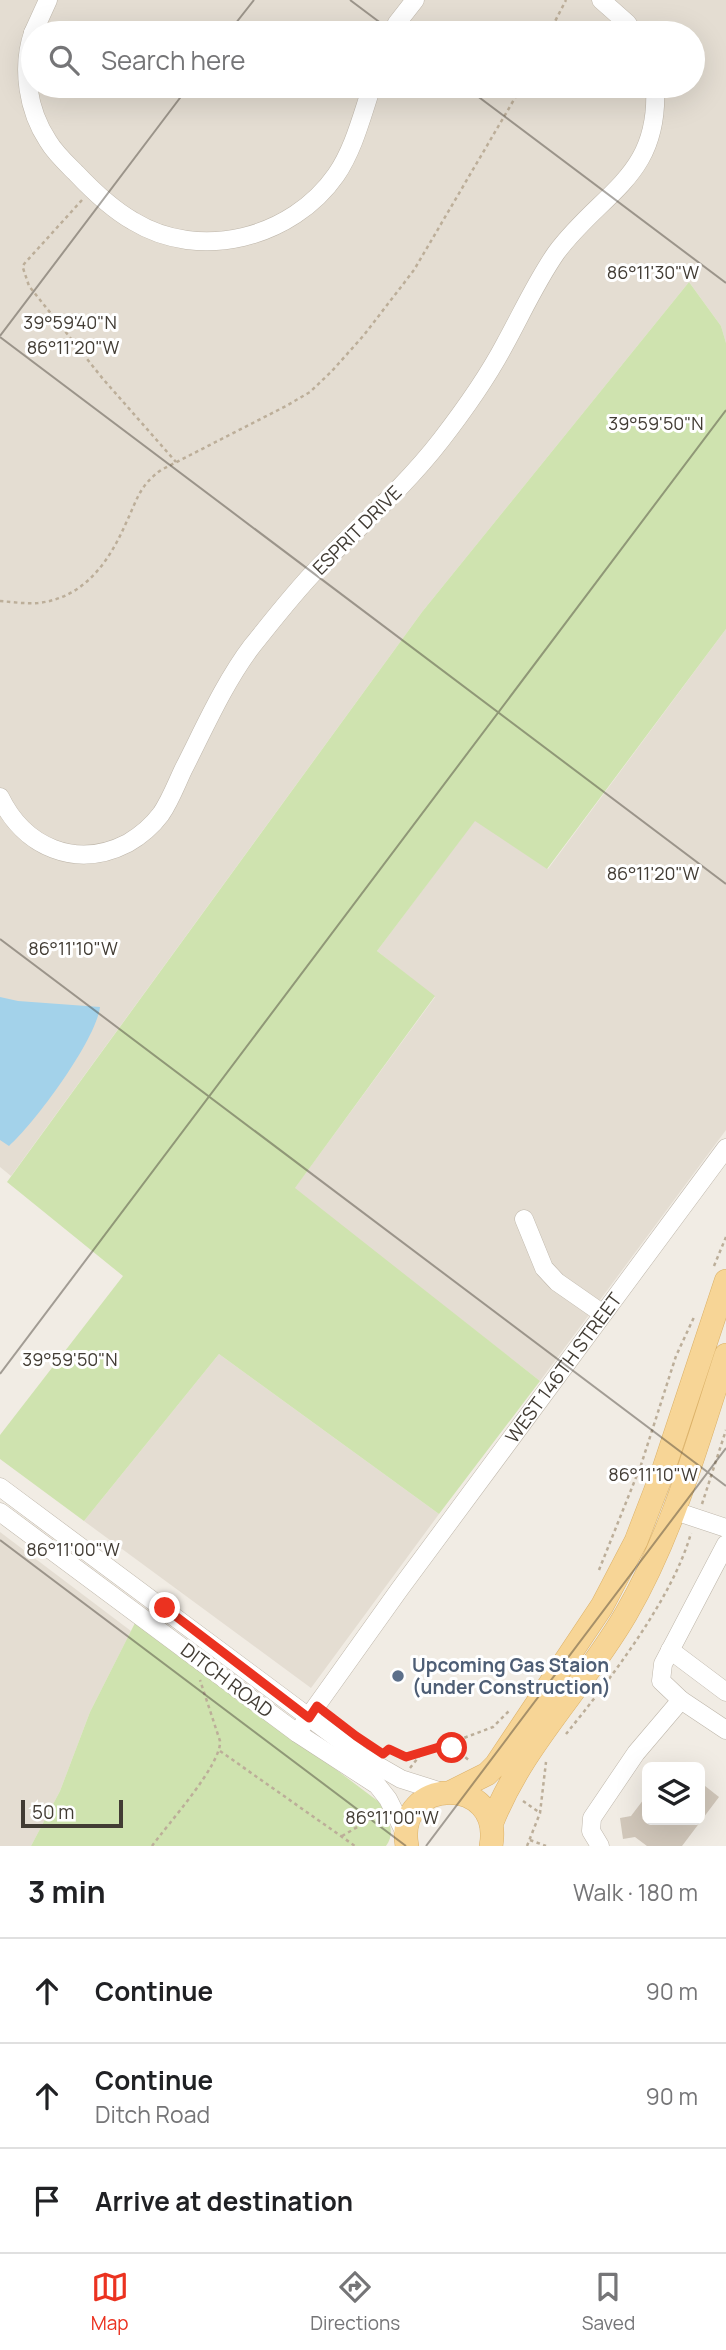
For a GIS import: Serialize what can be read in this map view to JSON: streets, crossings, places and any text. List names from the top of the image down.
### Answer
{
  "streets": {
    "street": ["ESPRIT DRIVE", "WEST 146TH STREET", "DITCH ROAD"]
  },
  "crossings": [
    ["WEST 146TH STREET", "DITCH ROAD"]
  ],
  "places": ["Upcoming Gas Staion (under Construction)"],
  "scale_bar": "50 m",
  "page": {
    "search": "Search here",
    "scale": "50 m",
    "heading": ["3 min", "Walk · 180 m"],
    "list": [
      ["Continue", "90 m"],
      ["Continue", "Ditch Road", "90 m"],
      "Arrive at destination"
    ],
    "nav": ["Map", "Directions", "Saved"]
  },
  "coordinates": [
    "86°11'30\"W",
    "39°59'40\"N",
    "86°11'20\"W",
    "39°59'50\"N",
    "86°11'10\"W",
    "86°11'00\"W"
  ]
}
